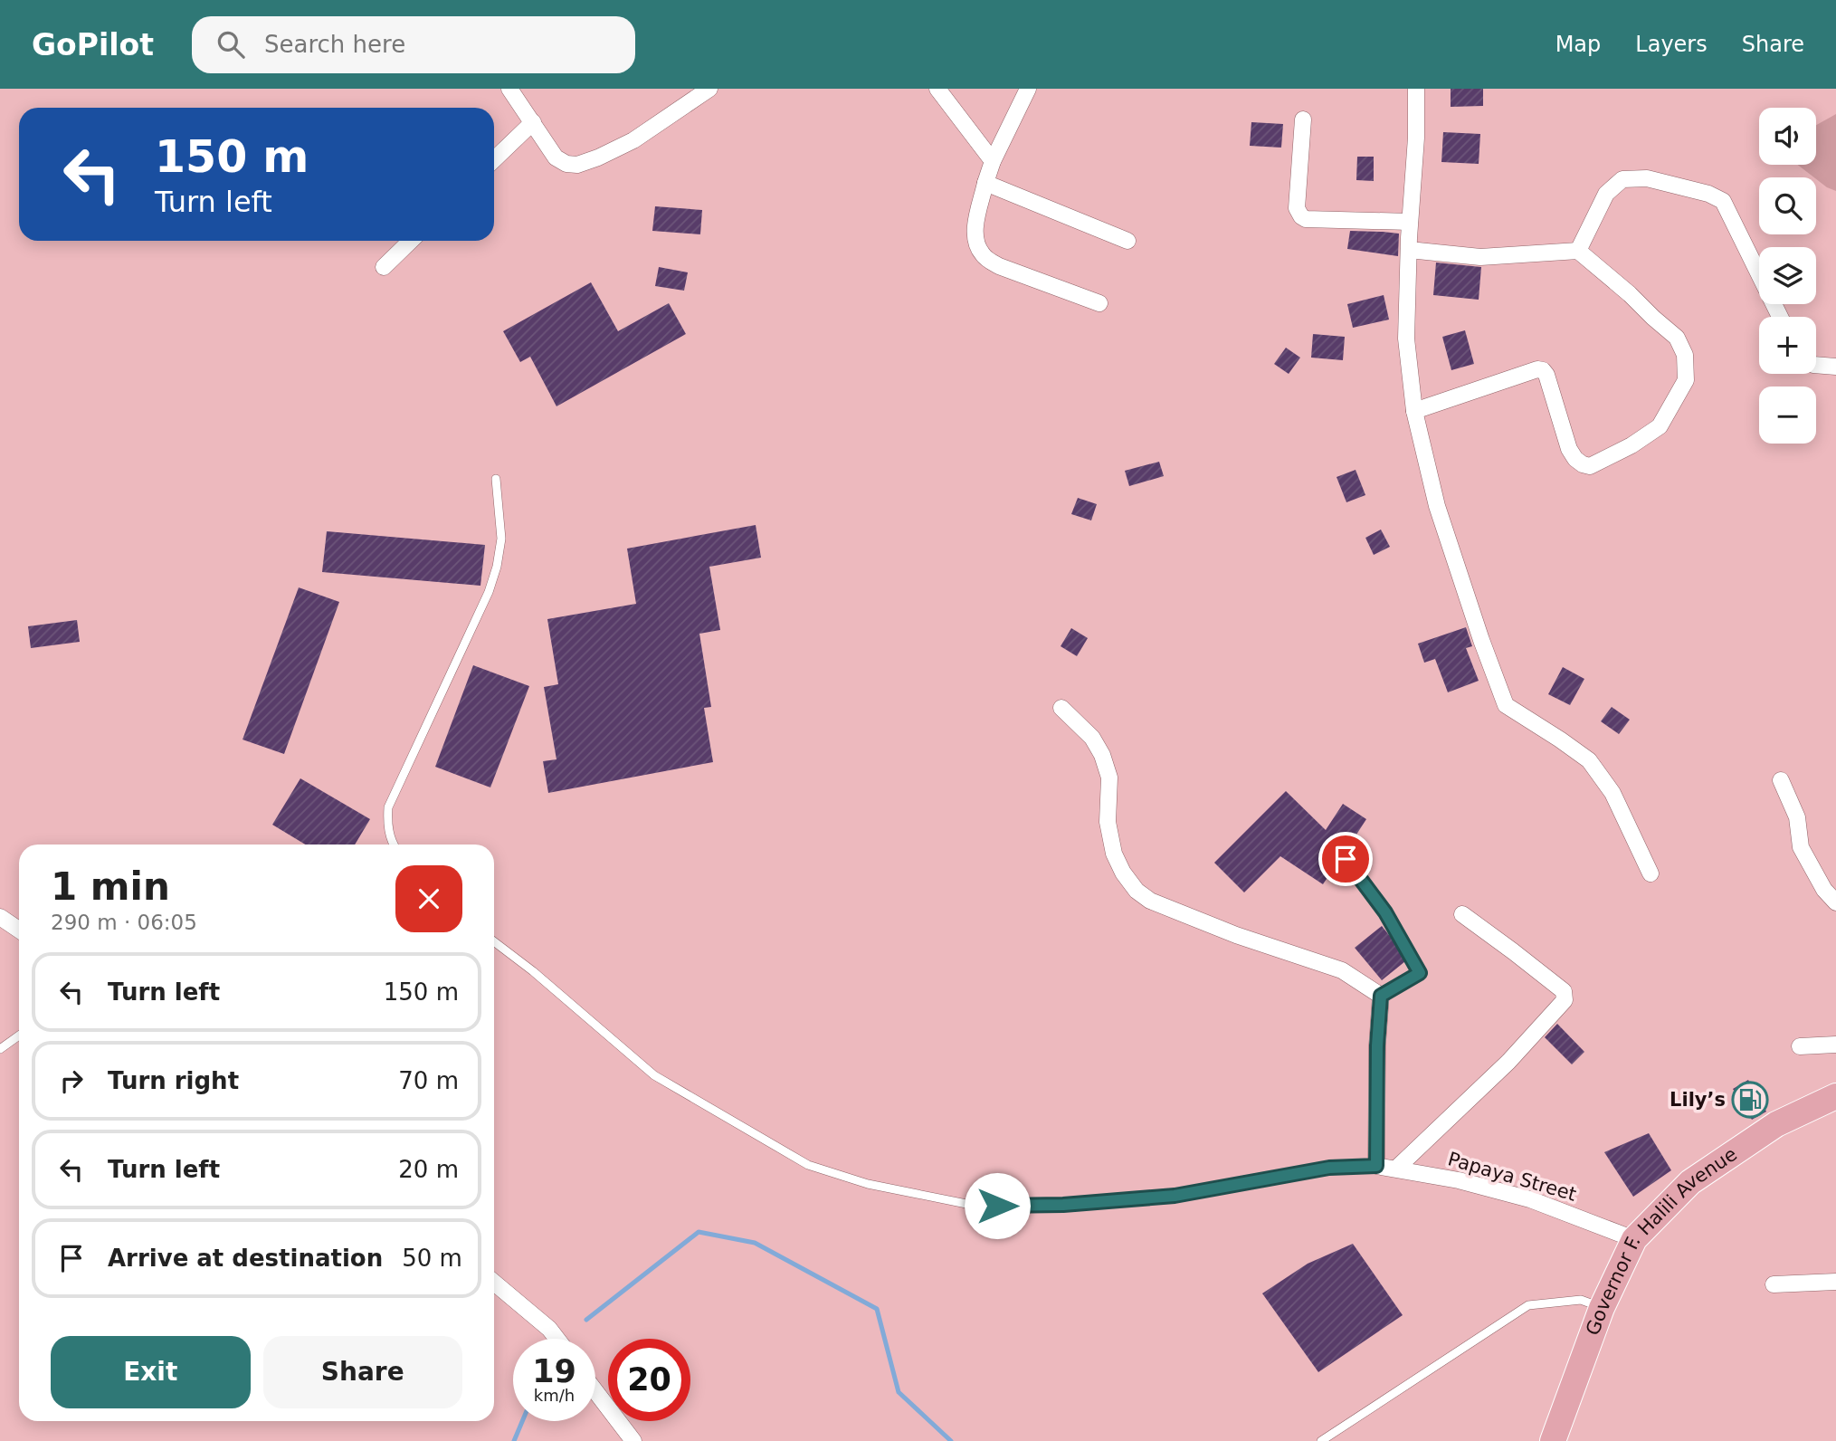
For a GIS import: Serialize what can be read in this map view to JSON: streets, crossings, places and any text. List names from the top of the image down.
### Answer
{
  "streets": {
    "main road": ["Governor F. Halili Avenue"],
    "street": ["Papaya Street"]
  },
  "crossings": [
    ["Papaya Street", "Governor F. Halili Avenue"]
  ],
  "places": {
    "fuel station": ["Lily’s"]
  },
  "page": {
    "header": "GoPilot",
    "search": "Search here",
    "nav": ["Map", "Layers", "Share"],
    "map_buttons": ["+", "−"],
    "turn": ["150 m", "Turn left"],
    "heading": ["1 min", "290 m · 06:05"],
    "list": [
      {
        "name": "Turn left",
        "value": "150 m"
      },
      {
        "name": "Turn right",
        "value": "70 m"
      },
      {
        "name": "Turn left",
        "value": "20 m"
      },
      {
        "name": "Arrive at destination",
        "value": "50 m"
      }
    ],
    "buttons": ["Exit", "Share"],
    "speed": "19 km/h",
    "limit": "20"
  }
}
